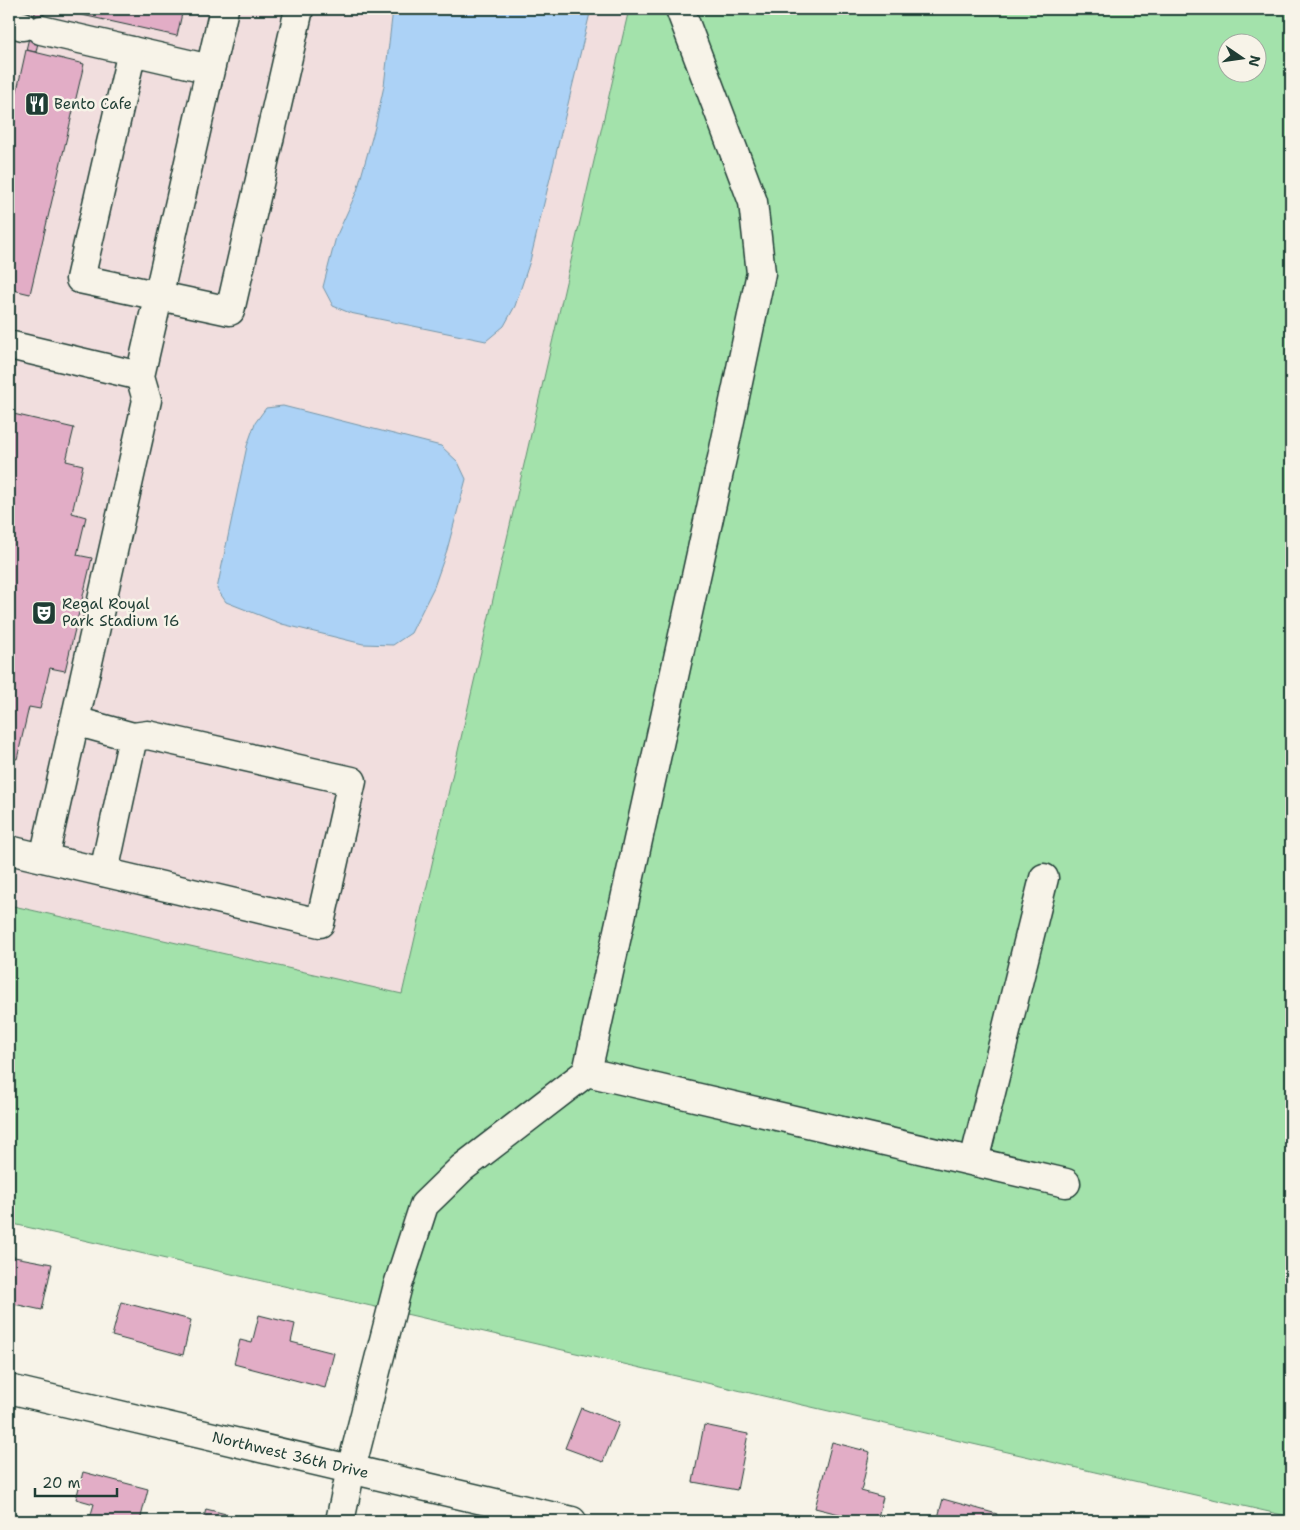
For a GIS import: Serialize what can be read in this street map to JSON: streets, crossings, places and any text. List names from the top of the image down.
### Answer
{
  "streets": {
    "street": ["Northwest 36th Drive"]
  },
  "places": {
    "restaurant": ["Bento Cafe"],
    "theatre": ["Regal Royal Park Stadium 16"]
  },
  "scale_bar": "20 m",
  "north": "right"
}
